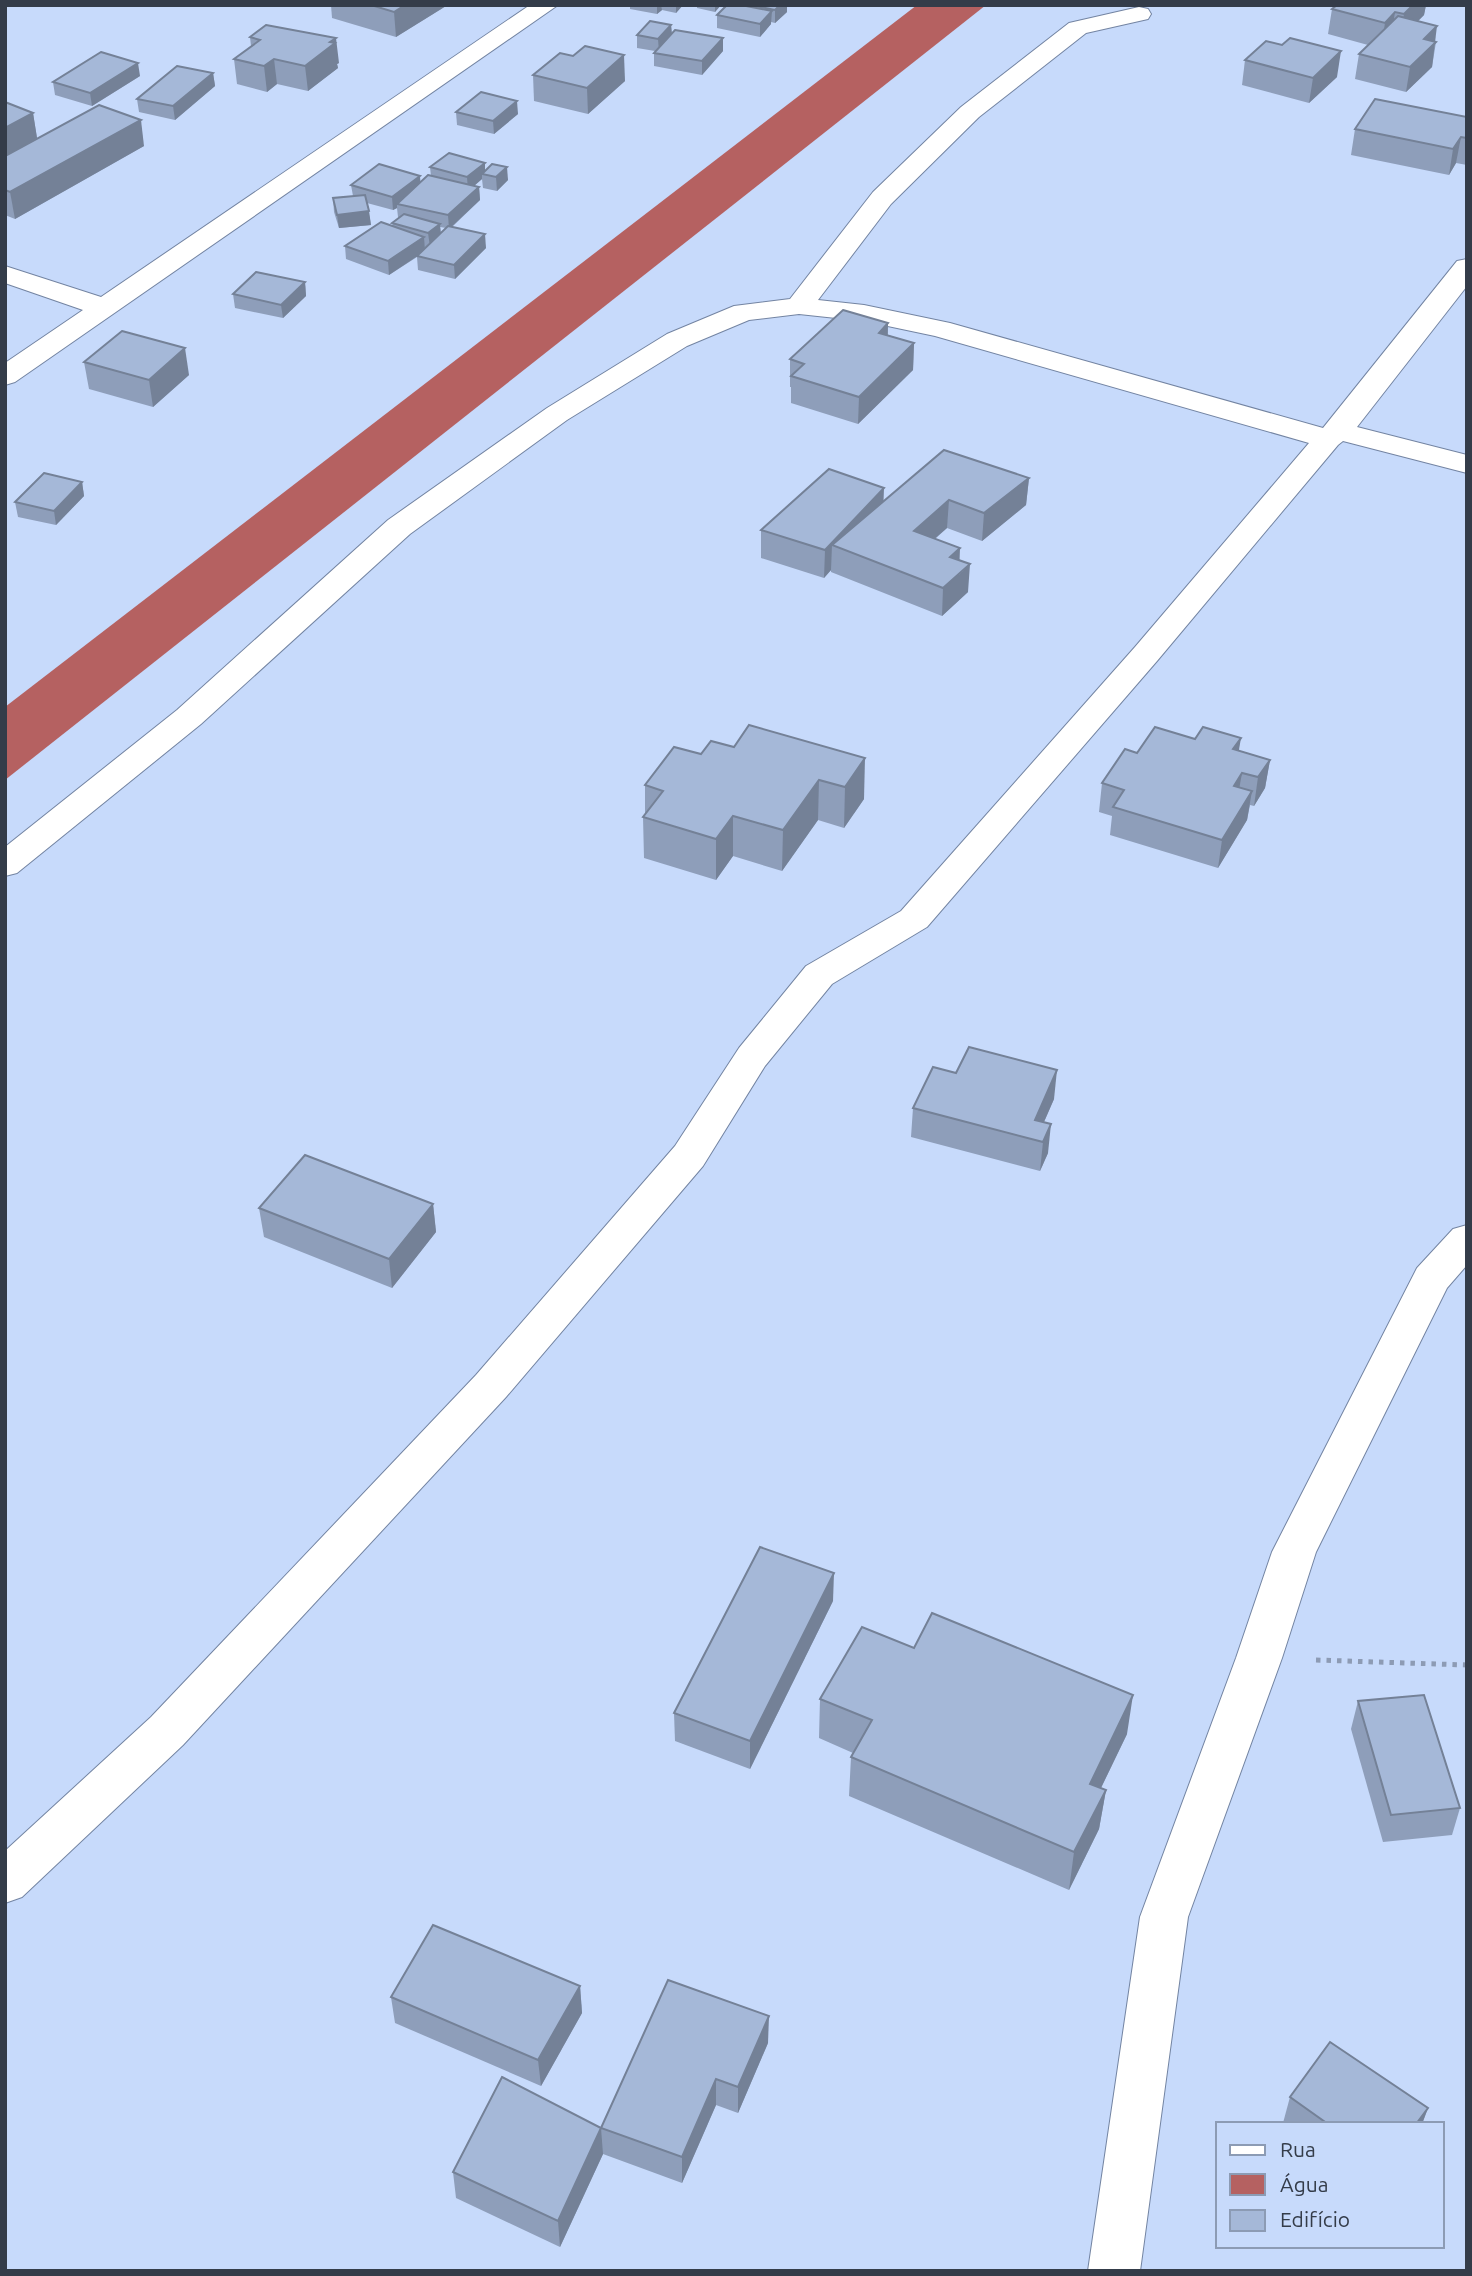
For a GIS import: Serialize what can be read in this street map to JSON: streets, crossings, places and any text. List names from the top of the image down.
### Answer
{
  "legend": ["Rua", "Água", "Edifício"]
}
